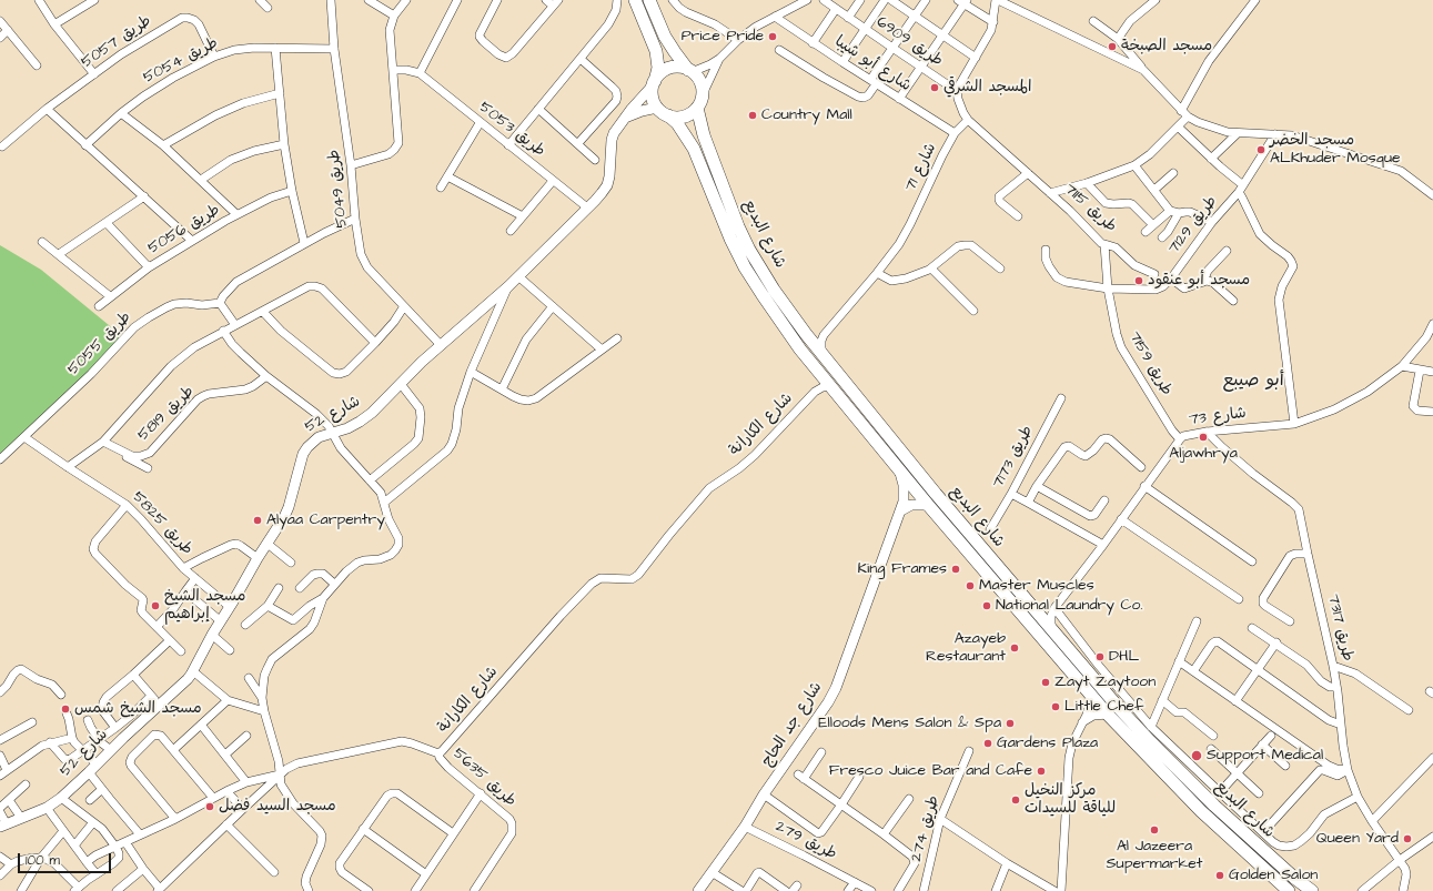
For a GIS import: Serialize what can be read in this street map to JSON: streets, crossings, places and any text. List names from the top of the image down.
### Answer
{
  "streets": {
    "main road": ["شارع البديع"],
    "street": [
      "طريق 5057",
      "طريق 6909",
      "طريق 5054",
      "شارع أبو شيبا",
      "طريق 5053",
      "شارع 71",
      "طريق 5049",
      "طريق 7115",
      "طريق 7129",
      "طريق 5056",
      "طريق 5055",
      "طريق 7159",
      "طريق 5819",
      "شارع 52",
      "شارع 73",
      "شارع الكارانة",
      "طريق 7173",
      "طريق 5825",
      "طريق 7317",
      "شارع جد الحاج",
      "طريق 5635",
      "طريق 274",
      "طريق 279"
    ]
  },
  "crossings": [
    ["طريق 5057", "طريق 5054"],
    ["طريق 5054", "طريق 5049"],
    ["شارع أبو شيبا", "شارع 71"],
    ["طريق 5053", "شارع 52"],
    ["طريق 5049", "شارع 52"],
    ["طريق 7115", "طريق 7159"],
    ["طريق 7129", "طريق 7159"],
    ["شارع البديع", "شارع 52"],
    ["شارع البديع", "شارع 73"],
    ["شارع البديع", "شارع الكارانة"],
    ["شارع البديع", "شارع جد الحاج"],
    ["طريق 5055", "طريق 5825"],
    ["طريق 7159", "شارع 73"],
    ["شارع 52", "طريق 5825"],
    ["شارع 73", "طريق 7317"],
    ["شارع الكارانة", "طريق 5635"],
    ["شارع جد الحاج", "طريق 279"]
  ],
  "districts": ["أبو صيبع"],
  "places": [
    "Price Pride",
    "مسجد الصبخة",
    "المسجد الشرقي",
    "Country Mall",
    "مسجد الخضر ALKhuder Mosque",
    "مسجد أبو عنقود",
    "Aljawhrya",
    "Alyaa Carpentry",
    "King Frames",
    "Master Muscles",
    "مسجد الشيخ إبراهيم",
    "National Laundry Co.",
    "Azayeb Restaurant",
    "DHL",
    "Zayt Zaytoon",
    "Little Chef",
    "مسجد الشيخ شمس",
    "Elloods Mens Salon & Spa",
    "Gardens Plaza",
    "Support Medical",
    "Fresco Juice Bar and Cafe",
    "مركز النخيل للياقة للسيدات",
    "مسجد السيد فضل",
    "Al Jazeera Supermarket",
    "Queen Yard",
    "Golden Salon"
  ],
  "scale_bar": "100 m"
}
